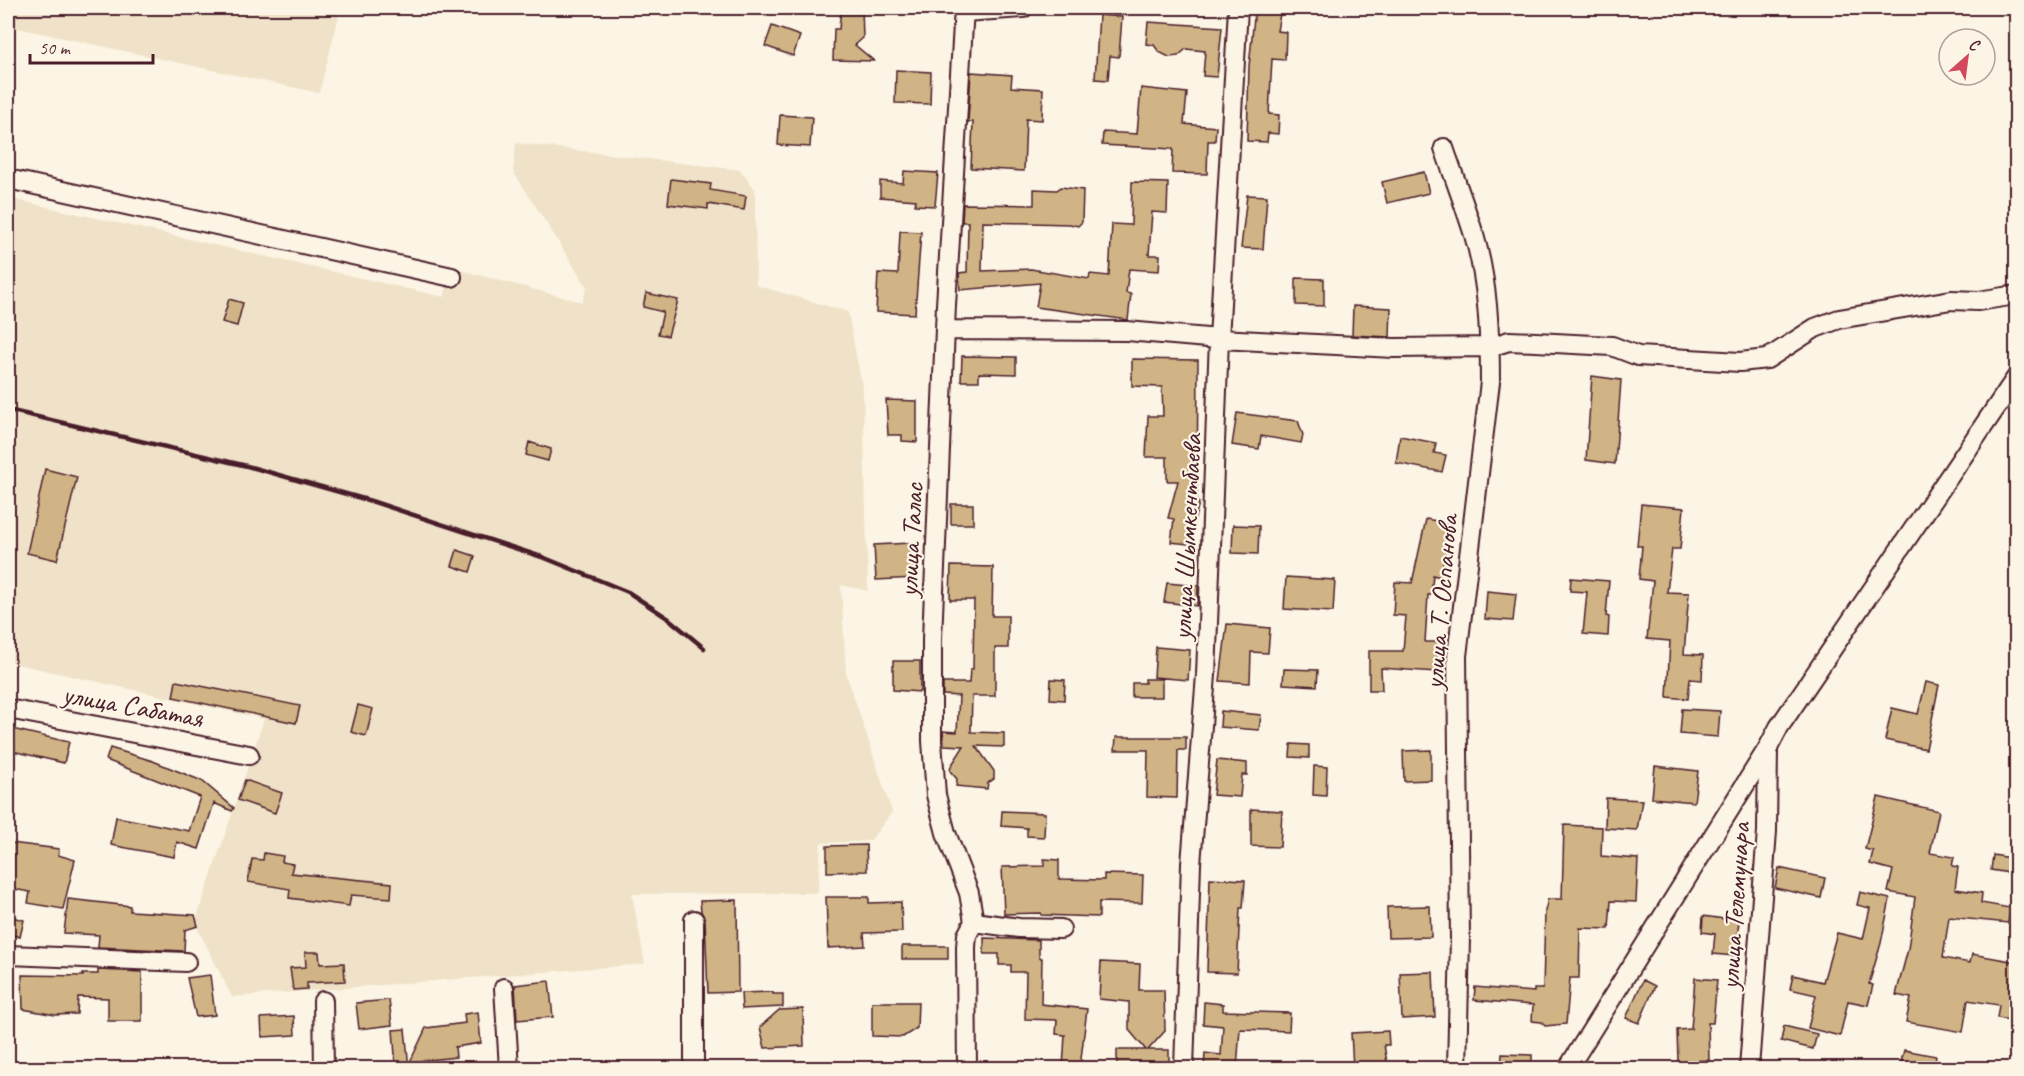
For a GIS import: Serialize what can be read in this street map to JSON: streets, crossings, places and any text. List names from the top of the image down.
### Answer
{
  "streets": {
    "street": [
      "улица Шымкентбаева",
      "улица Талас",
      "улица Т. Оспанова",
      "улица Сабатая",
      "улица Телемунара"
    ]
  },
  "scale_bar": "50 m",
  "north": "top right"
}
